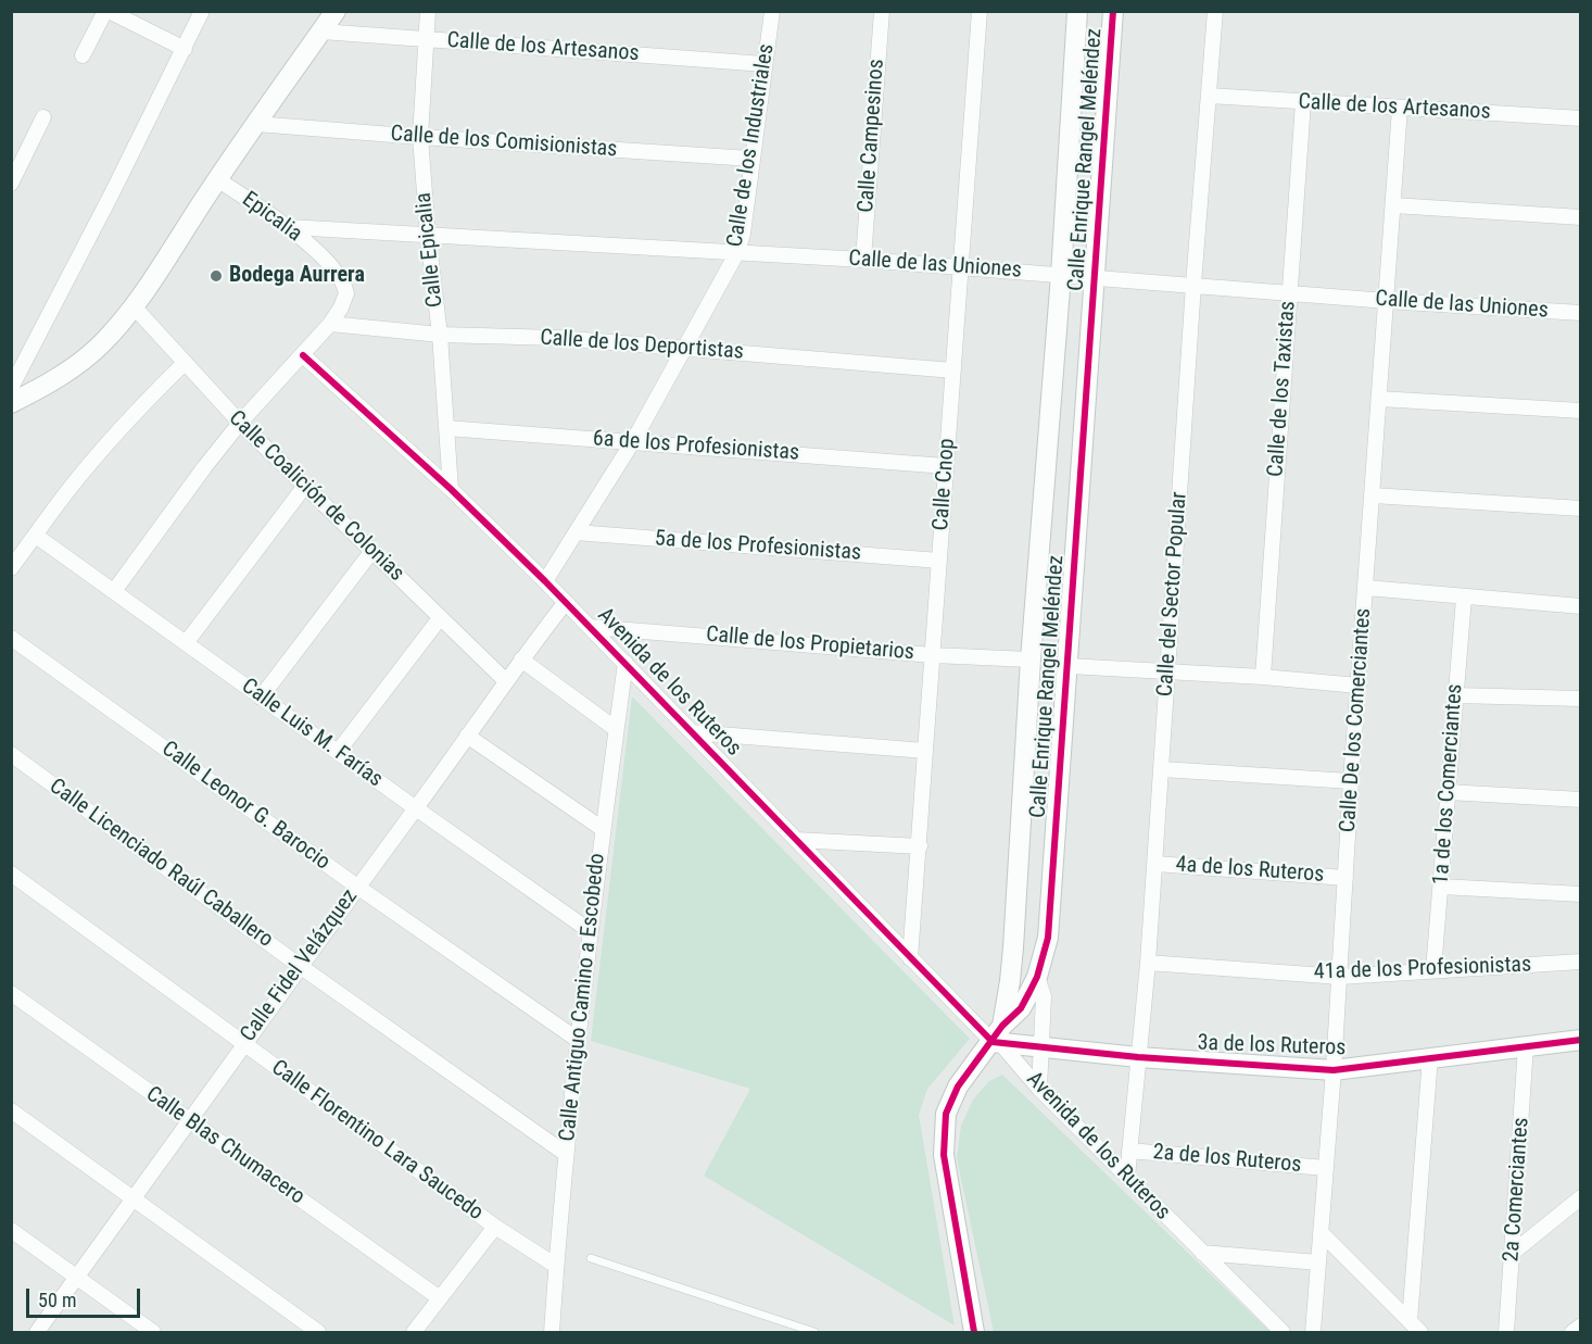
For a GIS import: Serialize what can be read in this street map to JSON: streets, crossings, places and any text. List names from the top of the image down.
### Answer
{
  "streets": {
    "street": [
      "Calle de los Artesanos",
      "Calle Campesinos",
      "Calle de los Comisionistas",
      "Calle de los Industriales",
      "Calle Enrique Rangel Meléndez",
      "Epicalia",
      "Calle Epicalia",
      "Calle de las Uniones",
      "Calle de los Deportistas",
      "Calle de los Taxistas",
      "6a de los Profesionistas",
      "Calle Cnop",
      "Calle Coalición de Colonias",
      "5a de los Profesionistas",
      "Calle del Sector Popular",
      "Calle de los Propietarios",
      "Avenida de los Ruteros",
      "Calle De los Comerciantes",
      "Calle Luis M. Farías",
      "1a de los Comerciantes",
      "Calle Leonor G. Barocio",
      "Calle Licenciado Raúl Caballero",
      "4a de los Ruteros",
      "Calle Fidel Velázquez",
      "41a de los Profesionistas",
      "Calle Antiguo Camino a Escobedo",
      "3a de los Ruteros",
      "Calle Florentino Lara Saucedo",
      "Calle Blas Chumacero",
      "2a de los Ruteros",
      "2a Comerciantes"
    ]
  },
  "crossings": [
    ["Calle de los Artesanos", "Calle de los Industriales"],
    ["Calle de los Artesanos", "Calle Epicalia"],
    ["Calle de los Artesanos", "Calle de los Taxistas"],
    ["Calle de los Artesanos", "Calle del Sector Popular"],
    ["Calle de los Artesanos", "Calle De los Comerciantes"],
    ["Calle Campesinos", "Calle de las Uniones"],
    ["Calle de los Comisionistas", "Calle de los Industriales"],
    ["Calle de los Comisionistas", "Calle Epicalia"],
    ["Calle de los Industriales", "Calle de las Uniones"],
    ["Calle de los Industriales", "Calle de los Deportistas"],
    ["Calle de los Industriales", "6a de los Profesionistas"],
    ["Calle de los Industriales", "5a de los Profesionistas"],
    ["Calle de los Industriales", "Avenida de los Ruteros"],
    ["Calle Enrique Rangel Meléndez", "Calle de las Uniones"],
    ["Calle Enrique Rangel Meléndez", "Calle de los Propietarios"],
    ["Calle Enrique Rangel Meléndez", "Avenida de los Ruteros"],
    ["Calle Enrique Rangel Meléndez", "3a de los Ruteros"],
    ["Epicalia", "Calle de las Uniones"],
    ["Epicalia", "Calle de los Deportistas"],
    ["Epicalia", "Calle Coalición de Colonias"],
    ["Epicalia", "Avenida de los Ruteros"],
    ["Epicalia", "Calle Luis M. Farías"],
    ["Calle Epicalia", "Calle de las Uniones"],
    ["Calle Epicalia", "Calle de los Deportistas"],
    ["Calle Epicalia", "6a de los Profesionistas"],
    ["Calle Epicalia", "Avenida de los Ruteros"],
    ["Calle de las Uniones", "Calle de los Taxistas"],
    ["Calle de las Uniones", "Calle Cnop"],
    ["Calle de las Uniones", "Calle del Sector Popular"],
    ["Calle de las Uniones", "Calle De los Comerciantes"],
    ["Calle de los Deportistas", "Calle Cnop"],
    ["6a de los Profesionistas", "Calle Cnop"],
    ["Calle Cnop", "5a de los Profesionistas"],
    ["Calle Cnop", "Calle de los Propietarios"],
    ["Calle Cnop", "Avenida de los Ruteros"],
    ["Calle Coalición de Colonias", "Calle Fidel Velázquez"],
    ["Calle del Sector Popular", "Avenida de los Ruteros"],
    ["Calle del Sector Popular", "4a de los Ruteros"],
    ["Calle del Sector Popular", "41a de los Profesionistas"],
    ["Calle del Sector Popular", "3a de los Ruteros"],
    ["Calle del Sector Popular", "2a de los Ruteros"],
    ["Calle de los Propietarios", "Avenida de los Ruteros"],
    ["Avenida de los Ruteros", "Calle Fidel Velázquez"],
    ["Avenida de los Ruteros", "Calle Antiguo Camino a Escobedo"],
    ["Avenida de los Ruteros", "3a de los Ruteros"],
    ["Calle De los Comerciantes", "4a de los Ruteros"],
    ["Calle De los Comerciantes", "41a de los Profesionistas"],
    ["Calle De los Comerciantes", "3a de los Ruteros"],
    ["Calle De los Comerciantes", "2a de los Ruteros"],
    ["Calle Luis M. Farías", "Calle Fidel Velázquez"],
    ["Calle Luis M. Farías", "Calle Antiguo Camino a Escobedo"],
    ["1a de los Comerciantes", "41a de los Profesionistas"],
    ["Calle Leonor G. Barocio", "Calle Fidel Velázquez"],
    ["Calle Leonor G. Barocio", "Calle Antiguo Camino a Escobedo"],
    ["Calle Licenciado Raúl Caballero", "Calle Fidel Velázquez"],
    ["Calle Licenciado Raúl Caballero", "Calle Antiguo Camino a Escobedo"],
    ["Calle Fidel Velázquez", "Calle Florentino Lara Saucedo"],
    ["Calle Fidel Velázquez", "Calle Blas Chumacero"],
    ["Calle Antiguo Camino a Escobedo", "Calle Florentino Lara Saucedo"],
    ["3a de los Ruteros", "2a Comerciantes"]
  ],
  "places": ["Bodega Aurrera"],
  "scale_bar": "50 m"
}
